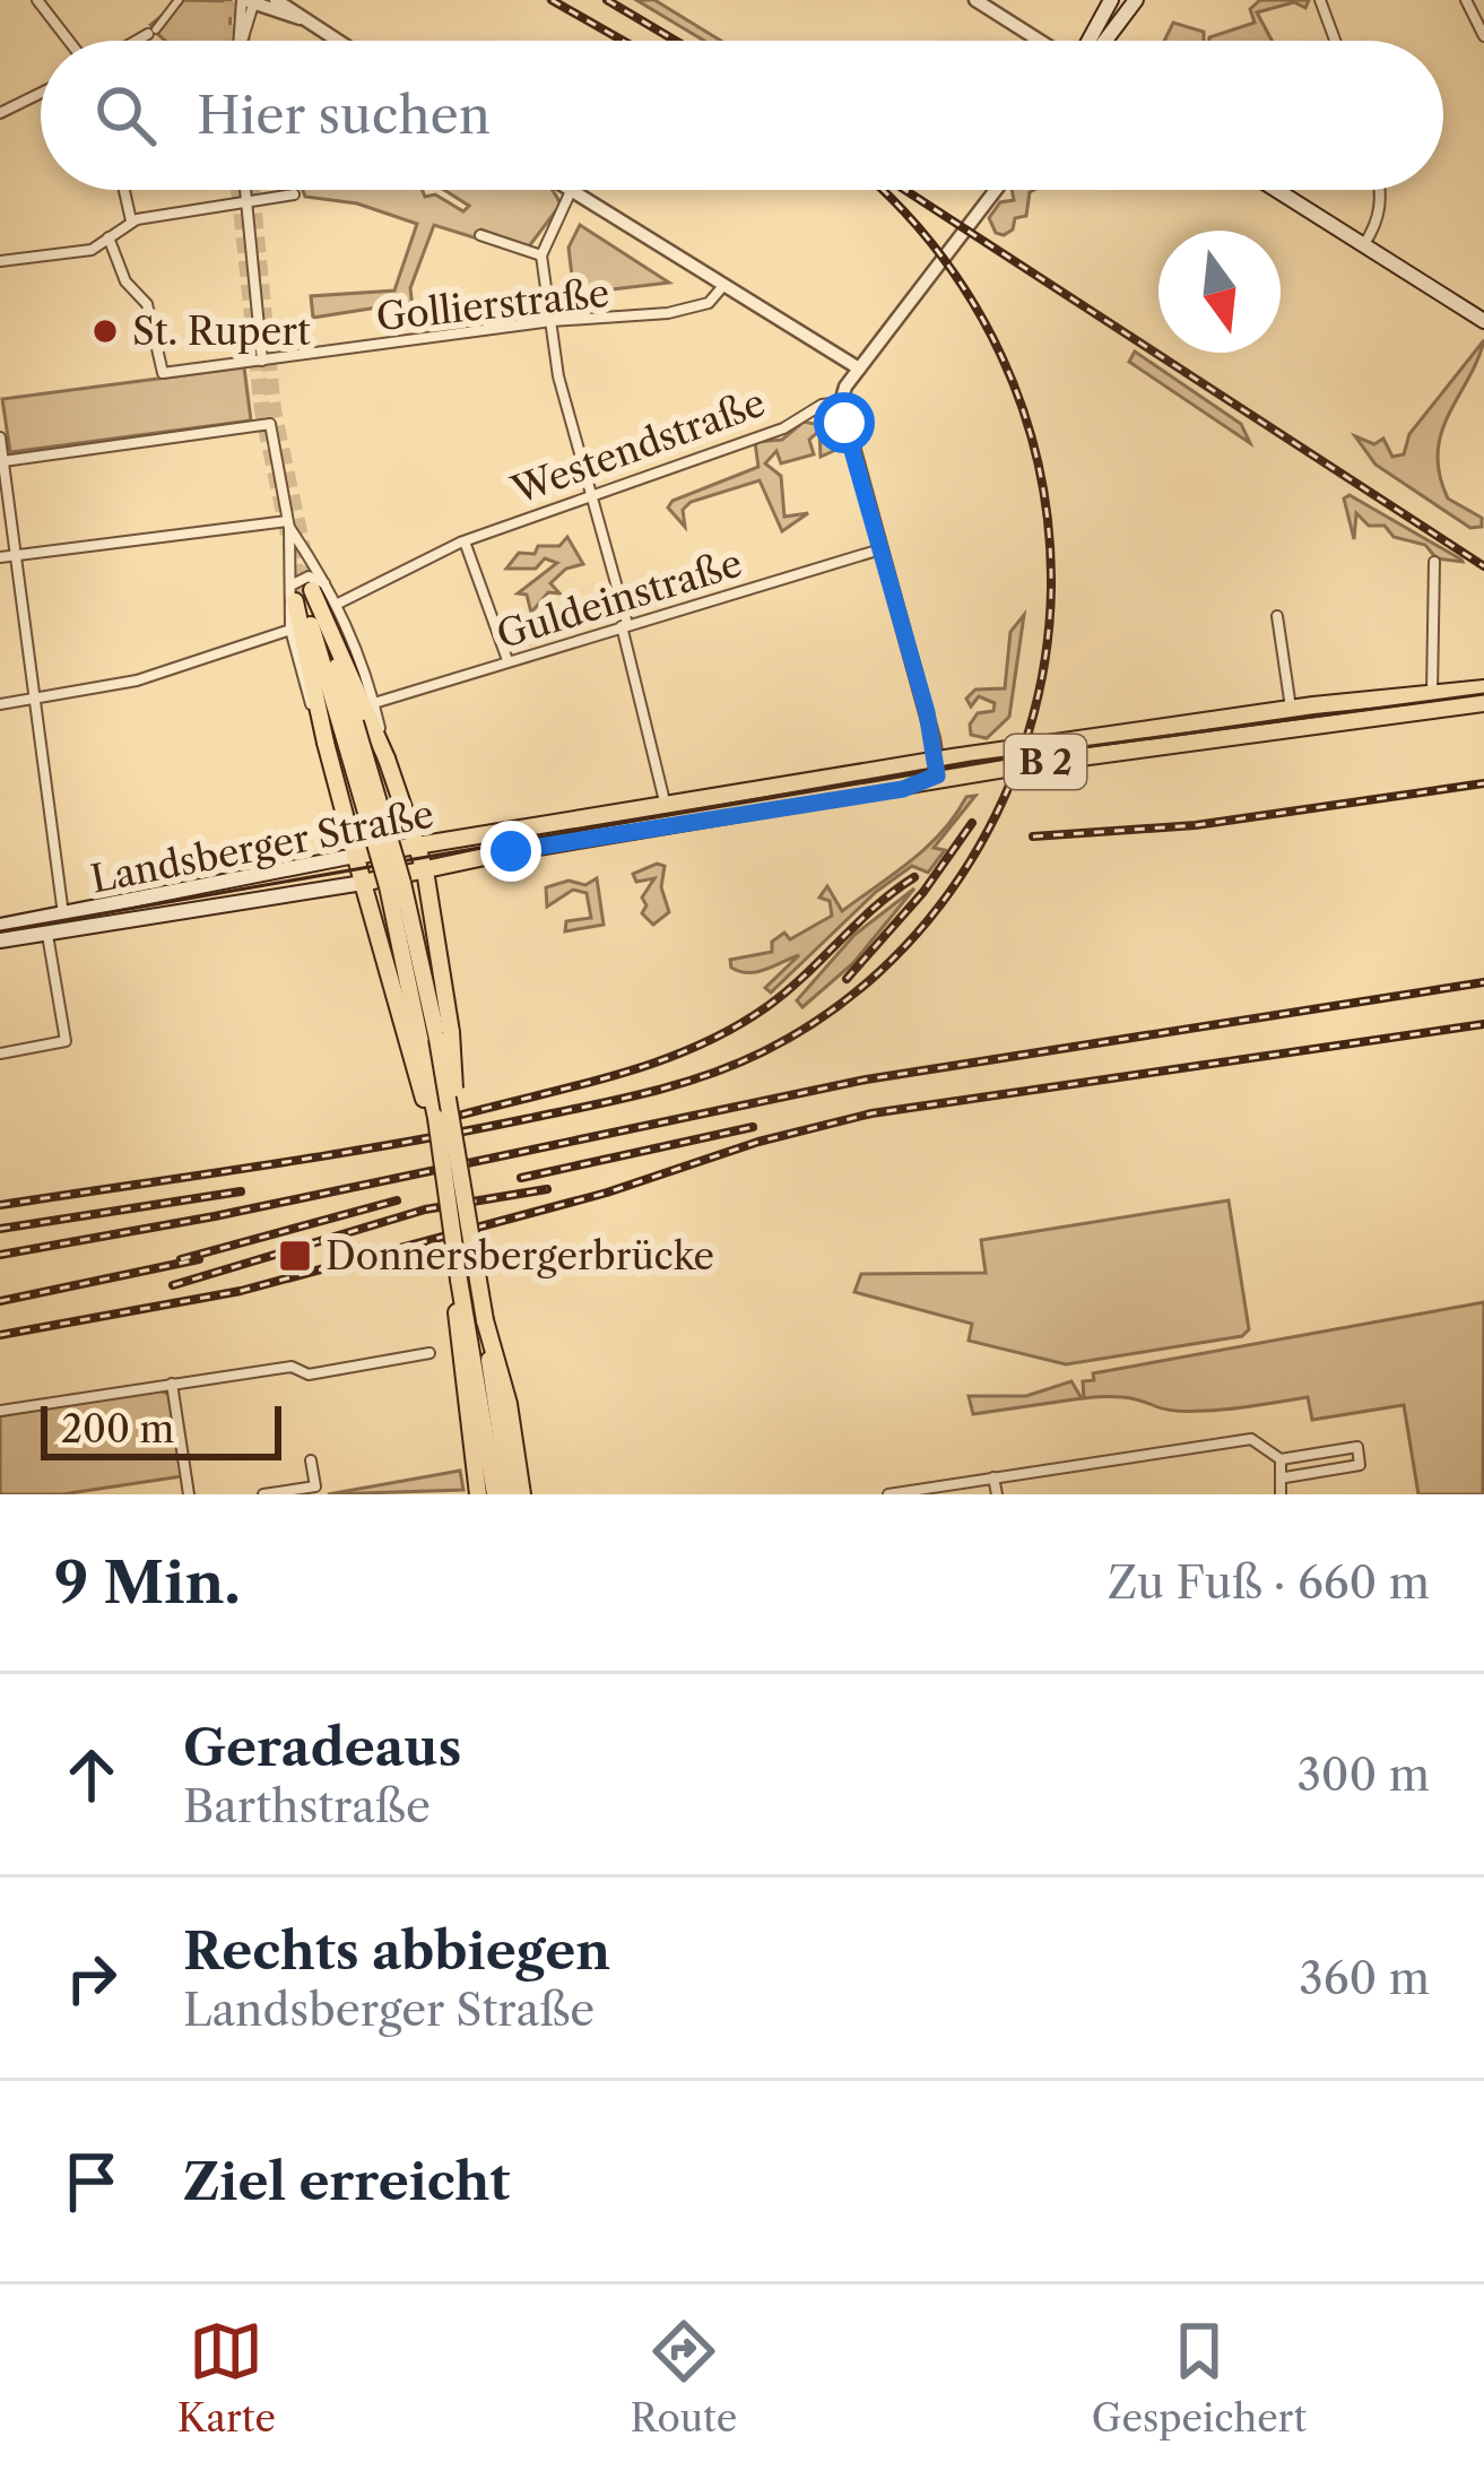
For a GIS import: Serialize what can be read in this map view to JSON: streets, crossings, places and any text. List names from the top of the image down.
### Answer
{
  "streets": {
    "main road": ["B 2", "Landsberger Straße"],
    "street": ["Gollierstraße", "Westendstraße", "Guldeinstraße"]
  },
  "places": {
    "other": ["St. Rupert"],
    "transit": ["Donnersbergerbrücke"]
  },
  "scale_bar": "200 m",
  "north": "bottom",
  "page": {
    "search": "Hier suchen",
    "scale": "200 m",
    "heading": ["9 Min.", "Zu Fuß · 660 m"],
    "list": [
      ["Geradeaus", "Barthstraße", "300 m"],
      ["Rechts abbiegen", "Landsberger Straße", "360 m"],
      "Ziel erreicht"
    ],
    "nav": ["Karte", "Route", "Gespeichert"]
  }
}
